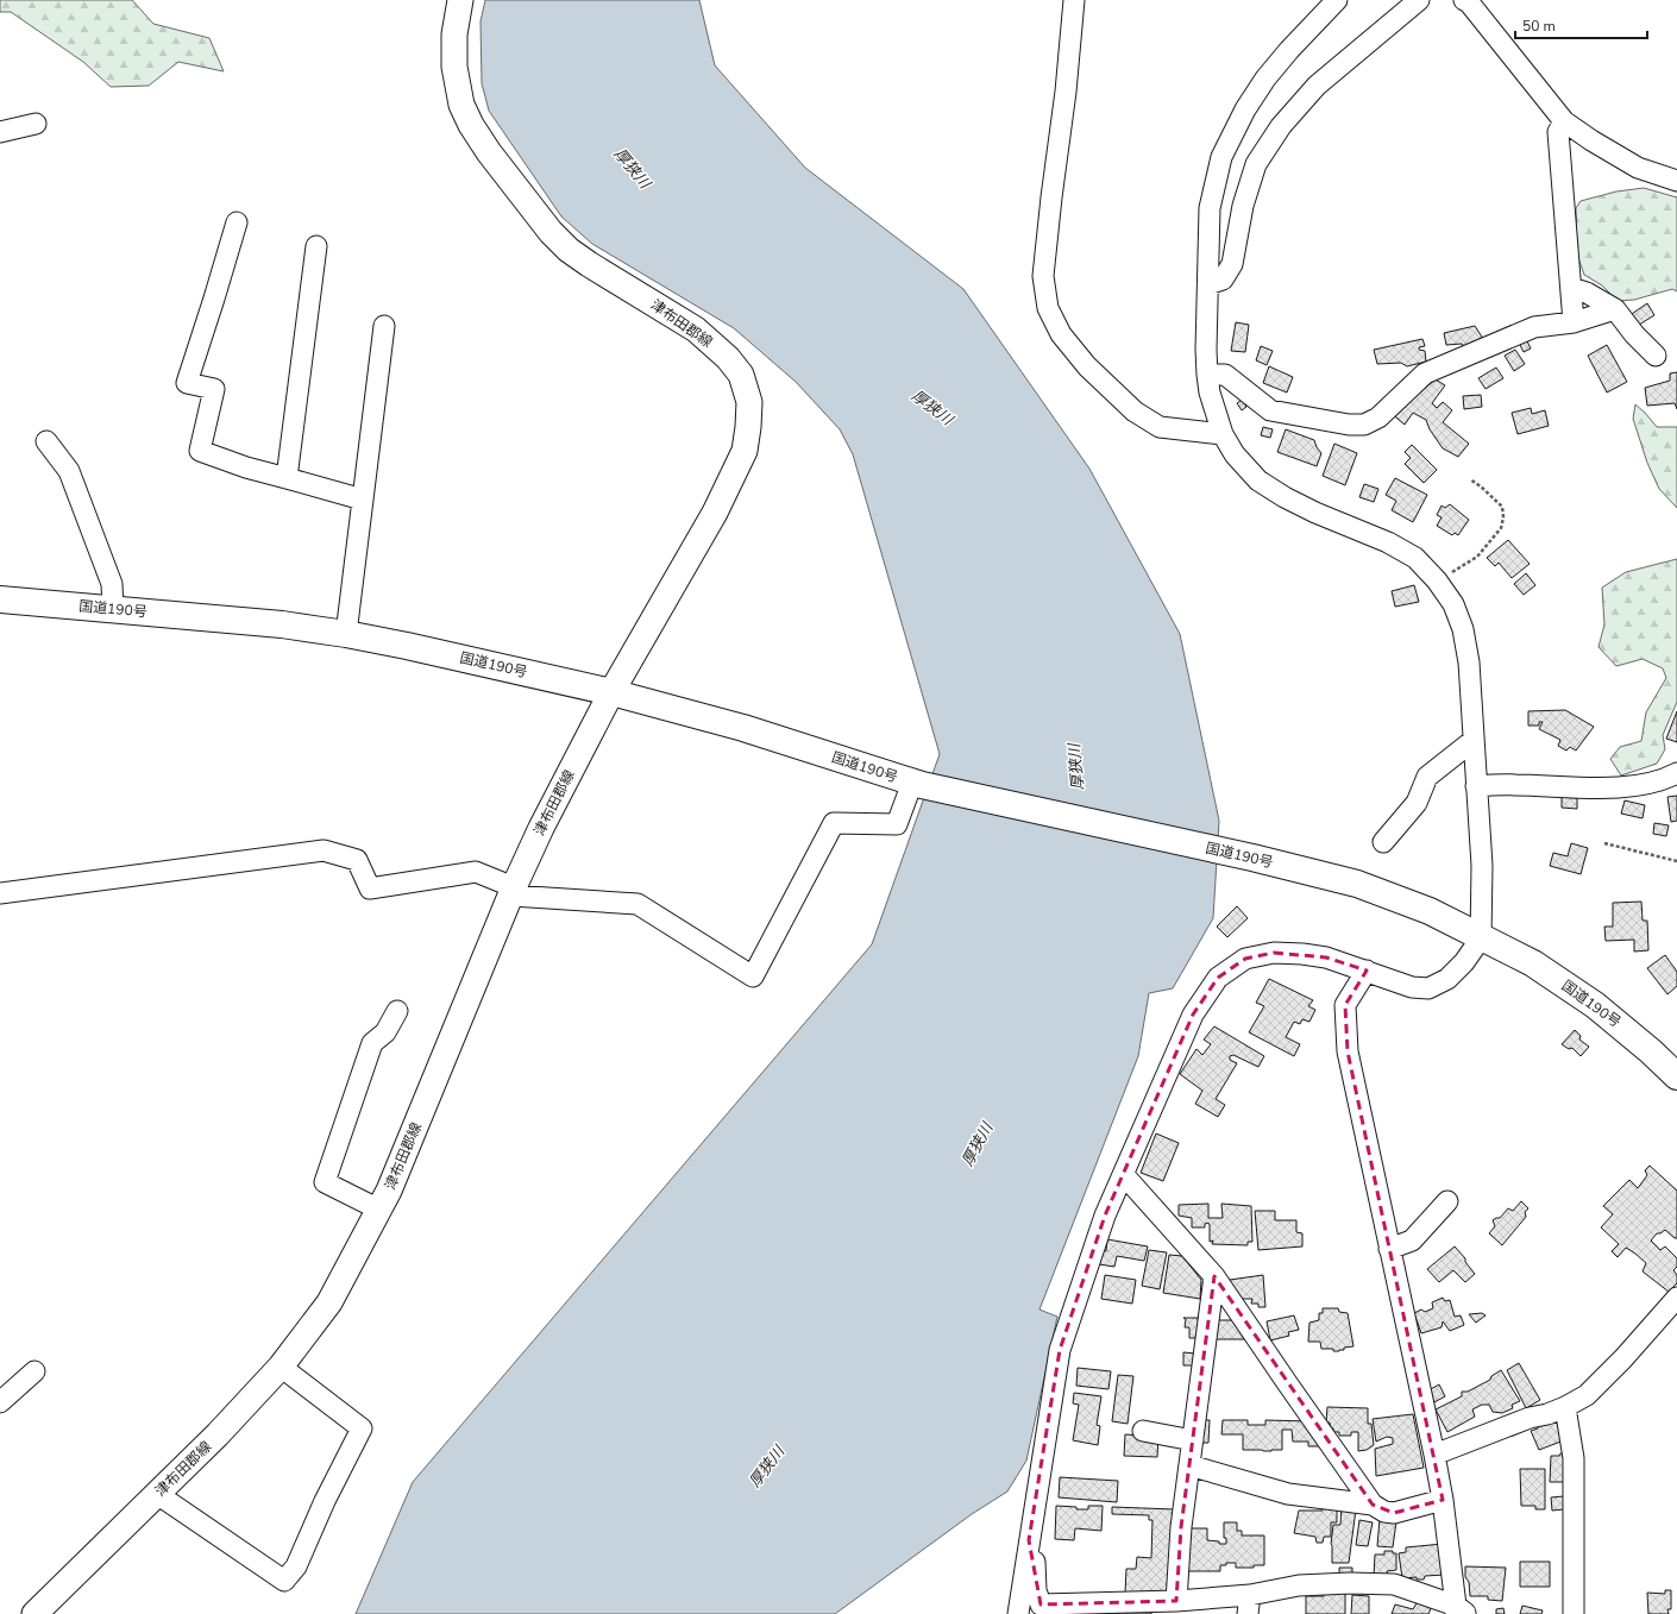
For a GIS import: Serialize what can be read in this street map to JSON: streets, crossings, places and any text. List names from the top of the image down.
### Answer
{
  "streets": {
    "highway": ["国道190号"],
    "main road": ["津布田郡線"]
  },
  "crossings": [
    ["津布田郡線", "国道190号"]
  ],
  "water": ["厚狭川"],
  "scale_bar": "50 m"
}
